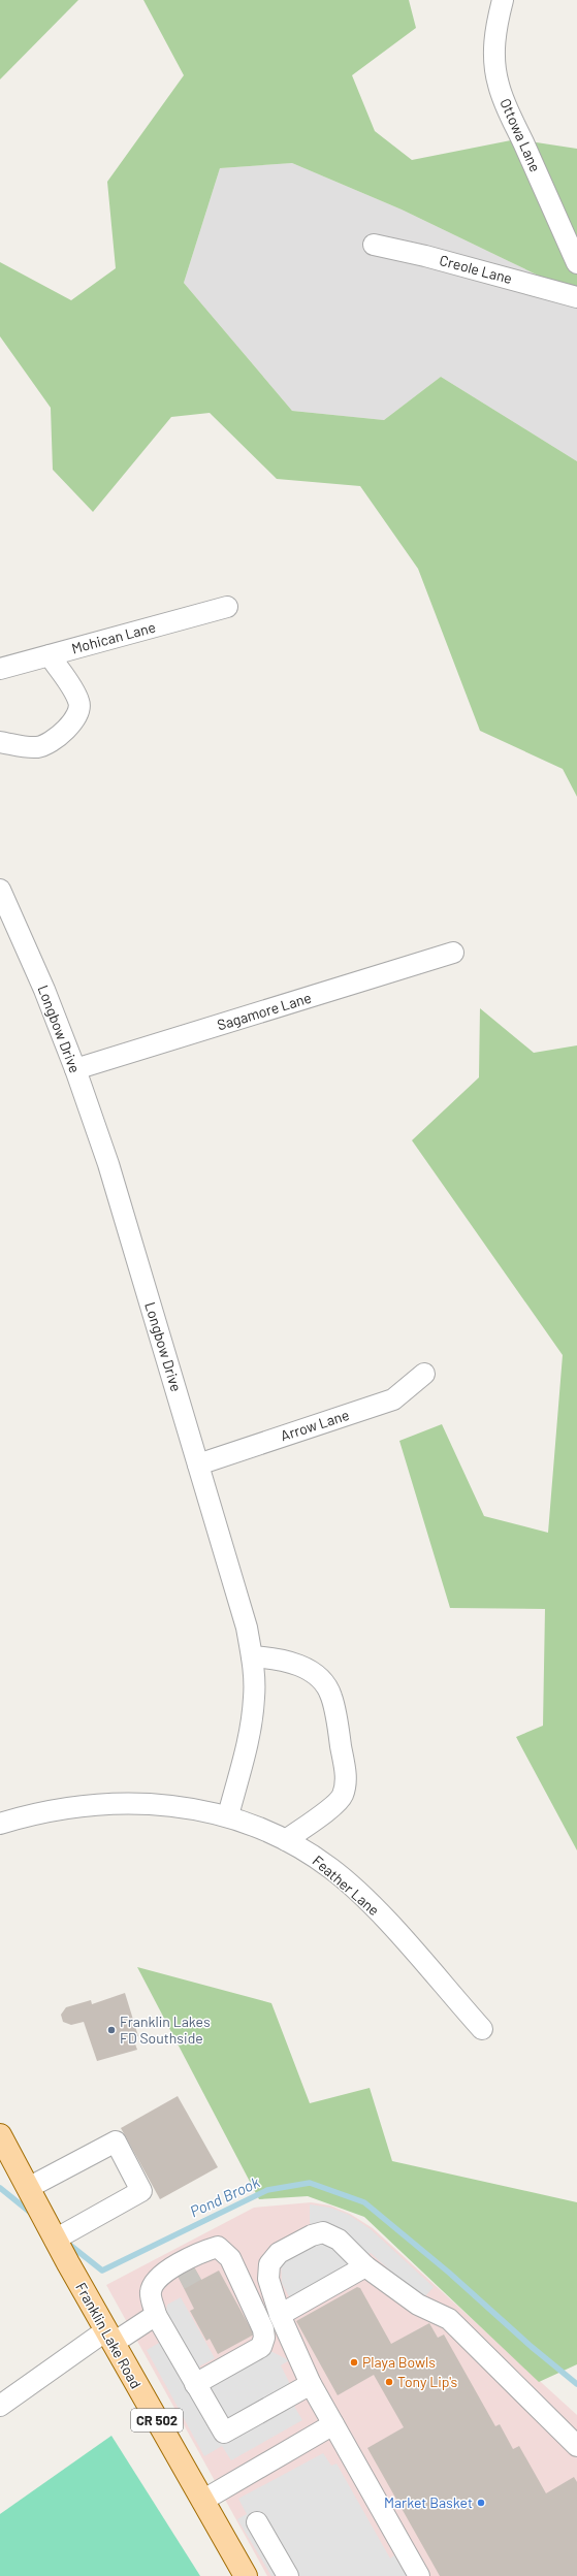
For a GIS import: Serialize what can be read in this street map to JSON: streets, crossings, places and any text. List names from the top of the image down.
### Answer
{
  "streets": {
    "main road": ["Franklin Lake Road", "CR 502"],
    "street": [
      "Ottowa Lane",
      "Creole Lane",
      "Mohican Lane",
      "Sagamore Lane",
      "Longbow Drive",
      "Arrow Lane",
      "Feather Lane"
    ]
  },
  "crossings": [
    ["Sagamore Lane", "Longbow Drive"],
    ["Longbow Drive", "Arrow Lane"],
    ["Longbow Drive", "Feather Lane"]
  ],
  "water": ["Pond Brook"],
  "places": [
    "Franklin Lakes FD Southside",
    "Playa Bowls",
    "Tony Lip's",
    "Market Basket"
  ]
}
